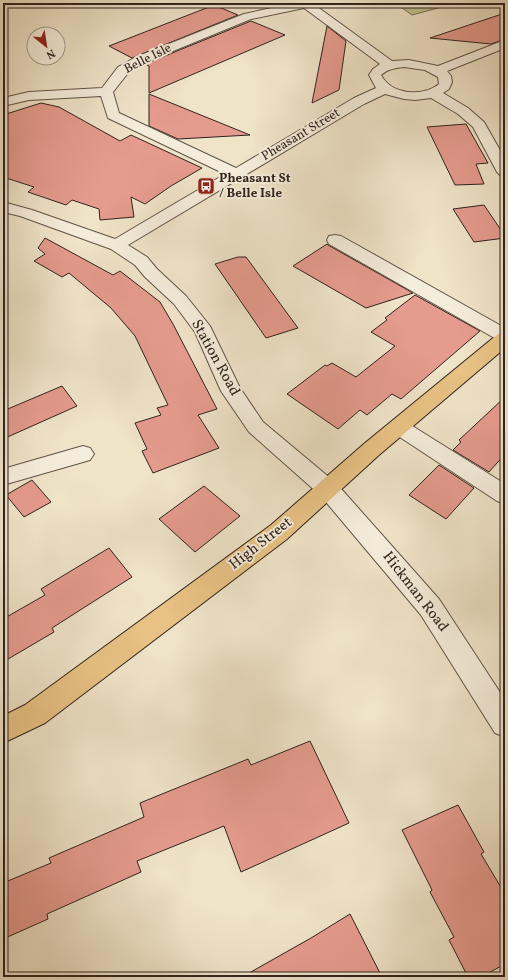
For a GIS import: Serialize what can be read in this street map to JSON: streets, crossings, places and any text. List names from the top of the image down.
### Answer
{
  "streets": {
    "main road": ["High Street"],
    "street": [
      "Belle Isle",
      "Pheasant Street",
      "Station Road",
      "Hickman Road"
    ]
  },
  "crossings": [
    ["Pheasant Street", "Station Road"],
    ["Station Road", "High Street"],
    ["Station Road", "Hickman Road"],
    ["High Street", "Hickman Road"]
  ],
  "places": {
    "bus stop": ["Pheasant St / Belle Isle"]
  },
  "north": "bottom right"
}
